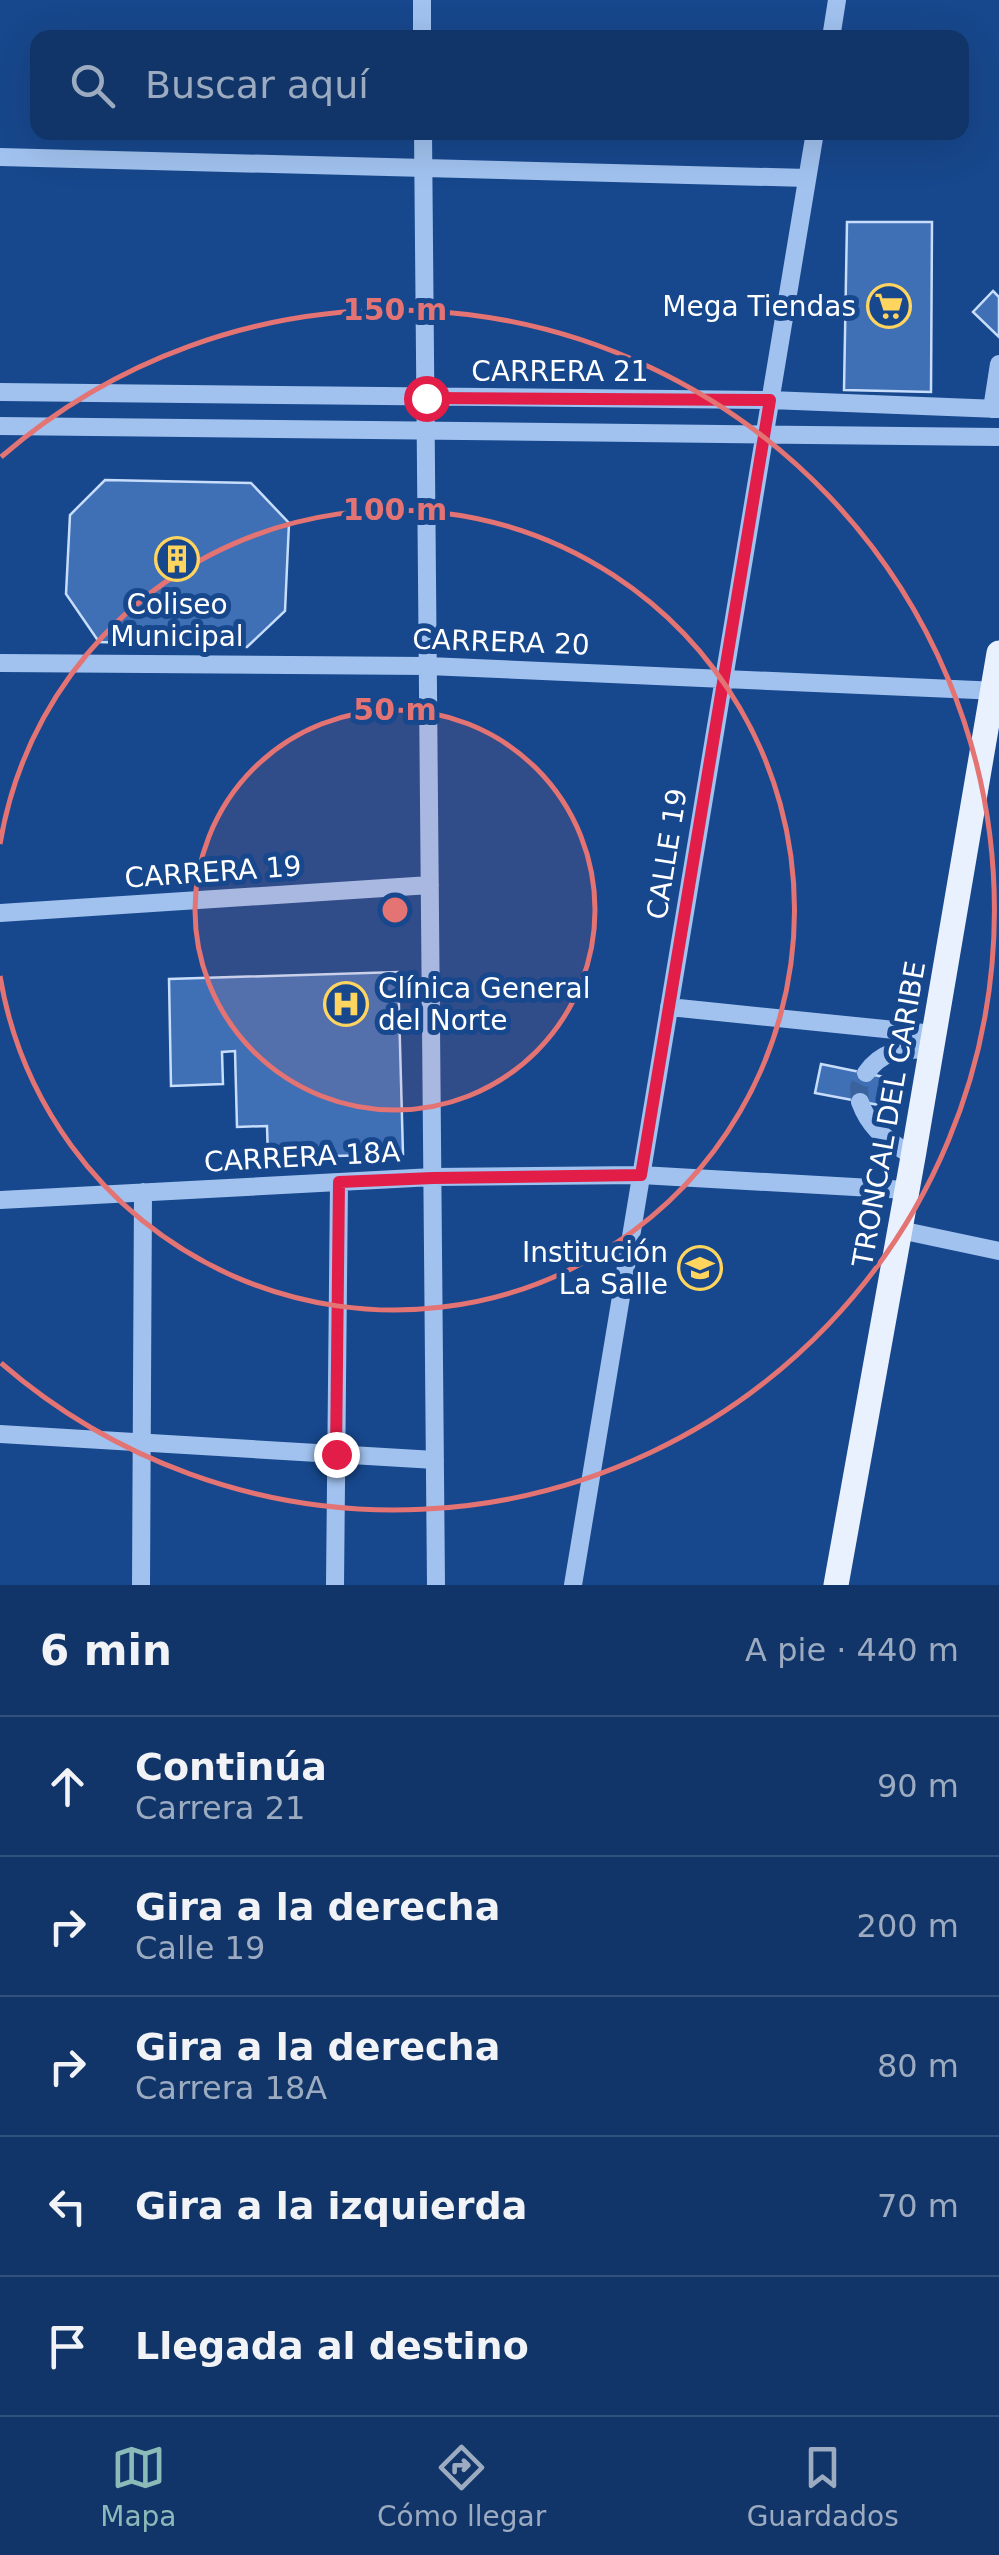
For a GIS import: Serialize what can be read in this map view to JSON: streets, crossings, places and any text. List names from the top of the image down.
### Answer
{
  "streets": {
    "main road": ["TRONCAL DEL CARIBE"],
    "street": [
      "CARRERA 21",
      "CARRERA 20",
      "CALLE 19",
      "CARRERA 19",
      "CARRERA 18A"
    ]
  },
  "crossings": [
    ["CARRERA 21", "CALLE 19"],
    ["CARRERA 20", "CALLE 19"],
    ["CARRERA 20", "TRONCAL DEL CARIBE"],
    ["CALLE 19", "CARRERA 18A"],
    ["TRONCAL DEL CARIBE", "CARRERA 18A"]
  ],
  "places": {
    "supermarket": ["Mega Tiendas"],
    "building": ["Coliseo Municipal"],
    "hospital": ["Clínica General del Norte"],
    "school or university": ["Institución La Salle"]
  },
  "page": {
    "search": "Buscar aquí",
    "heading": ["6 min", "A pie · 440 m"],
    "list": [
      ["Continúa", "Carrera 21", "90 m"],
      ["Gira a la derecha", "Calle 19", "200 m"],
      ["Gira a la derecha", "Carrera 18A", "80 m"],
      ["Gira a la izquierda", "70 m"],
      "Llegada al destino"
    ],
    "nav": ["Mapa", "Cómo llegar", "Guardados"]
  },
  "rings": ["150 m", "100 m", "50 m"]
}
